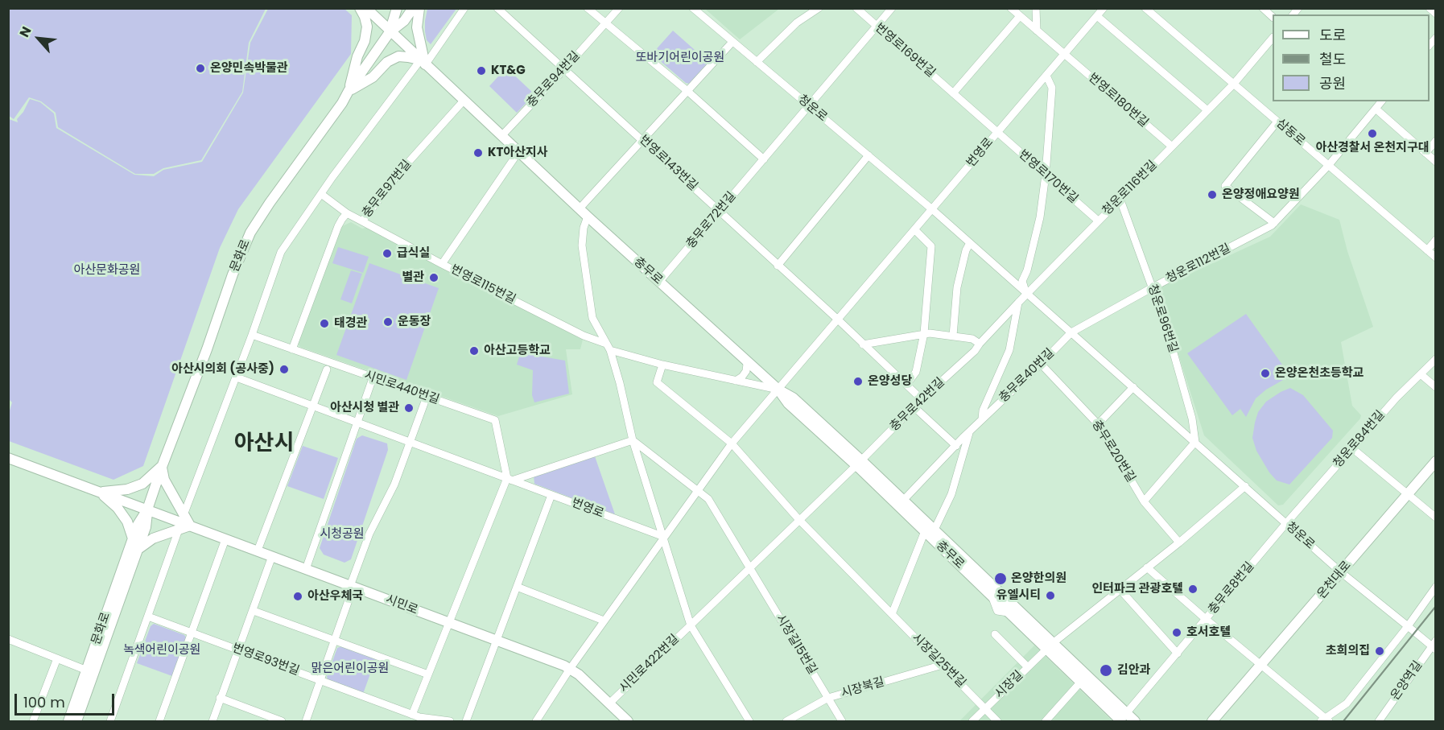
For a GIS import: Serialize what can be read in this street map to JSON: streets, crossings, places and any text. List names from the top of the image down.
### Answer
{
  "streets": {
    "main road": [
      "문화로",
      "충무로",
      "온천대로",
      "시민로"
    ],
    "street": [
      "번영로169번길",
      "충무로94번길",
      "번영로180번길",
      "청운로",
      "삼동로",
      "번영로",
      "번영로143번길",
      "번영로170번길",
      "청운로116번길",
      "충무로97번길",
      "충무로72번길",
      "청운로112번길",
      "번영로115번길",
      "청운로96번길",
      "충무로40번길",
      "시민로440번길",
      "충무로42번길",
      "청운로84번길",
      "충무로20번길",
      "충무로8번길",
      "시장길15번길",
      "번영로93번길",
      "시장길25번길",
      "시민로422번길",
      "온양역길",
      "시장길",
      "시장북길"
    ]
  },
  "crossings": [
    ["번영로169번길", "번영로"],
    ["번영로169번길", "번영로170번길"],
    ["번영로169번길", "충무로72번길"],
    ["충무로94번길", "번영로143번길"],
    ["충무로94번길", "충무로"],
    ["번영로180번길", "번영로"],
    ["번영로180번길", "청운로116번길"],
    ["청운로", "번영로"],
    ["청운로", "청운로116번길"],
    ["청운로", "충무로72번길"],
    ["청운로", "청운로112번길"],
    ["청운로", "청운로96번길"],
    ["청운로", "충무로40번길"],
    ["청운로", "충무로42번길"],
    ["청운로", "청운로84번길"],
    ["청운로", "온천대로"],
    ["청운로", "충무로8번길"],
    ["청운로", "온양역길"],
    ["삼동로", "청운로116번길"],
    ["삼동로", "청운로112번길"],
    ["번영로", "번영로143번길"],
    ["번영로", "번영로170번길"],
    ["번영로", "충무로"],
    ["번영로", "번영로115번길"],
    ["번영로", "시민로440번길"],
    ["번영로", "시민로"],
    ["번영로", "시민로422번길"],
    ["번영로143번길", "충무로72번길"],
    ["번영로170번길", "청운로116번길"],
    ["청운로116번길", "청운로96번길"],
    ["청운로116번길", "충무로42번길"],
    ["충무로97번길", "충무로"],
    ["충무로97번길", "번영로115번길"],
    ["충무로97번길", "시민로440번길"],
    ["충무로72번길", "충무로"],
    ["문화로", "충무로"],
    ["문화로", "시민로"],
    ["청운로112번길", "청운로96번길"],
    ["청운로112번길", "충무로40번길"],
    ["충무로", "번영로115번길"],
    ["충무로", "충무로40번길"],
    ["충무로", "충무로42번길"],
    ["충무로", "충무로8번길"],
    ["충무로", "시민로422번길"],
    ["충무로", "시장길"],
    ["충무로40번길", "충무로42번길"],
    ["충무로40번길", "충무로20번길"],
    ["충무로42번길", "시민로422번길"],
    ["청운로84번길", "충무로8번길"],
    ["시민로", "시민로422번길"],
    ["시장길15번길", "시민로422번길"],
    ["시장길15번길", "시장북길"],
    ["시장길25번길", "시민로422번길"],
    ["시장길25번길", "시장길"],
    ["시장길25번길", "시장북길"]
  ],
  "districts": ["아산시"],
  "parks": [
    "또바기어린이공원",
    "아산문화공원",
    "시청공원",
    "녹색어린이공원",
    "맑은어린이공원"
  ],
  "places": [
    "온양민속박물관",
    "KT&G",
    "아산경찰서 온천지구대",
    "KT아산지사",
    "온양정애요양원",
    "급식실",
    "별관",
    "운동장",
    "태경관",
    "아산고등학교",
    "아산시의회 (공사중)",
    "온양온천초등학교",
    "온양성당",
    "아산시청 별관",
    "온양한의원",
    "인터파크 관광호텔",
    "유엘시티",
    "아산우체국",
    "호서호텔",
    "초희의집",
    "김안과"
  ],
  "legend": ["도로", "철도", "공원"],
  "scale_bar": "100 m",
  "north": "top left"
}
